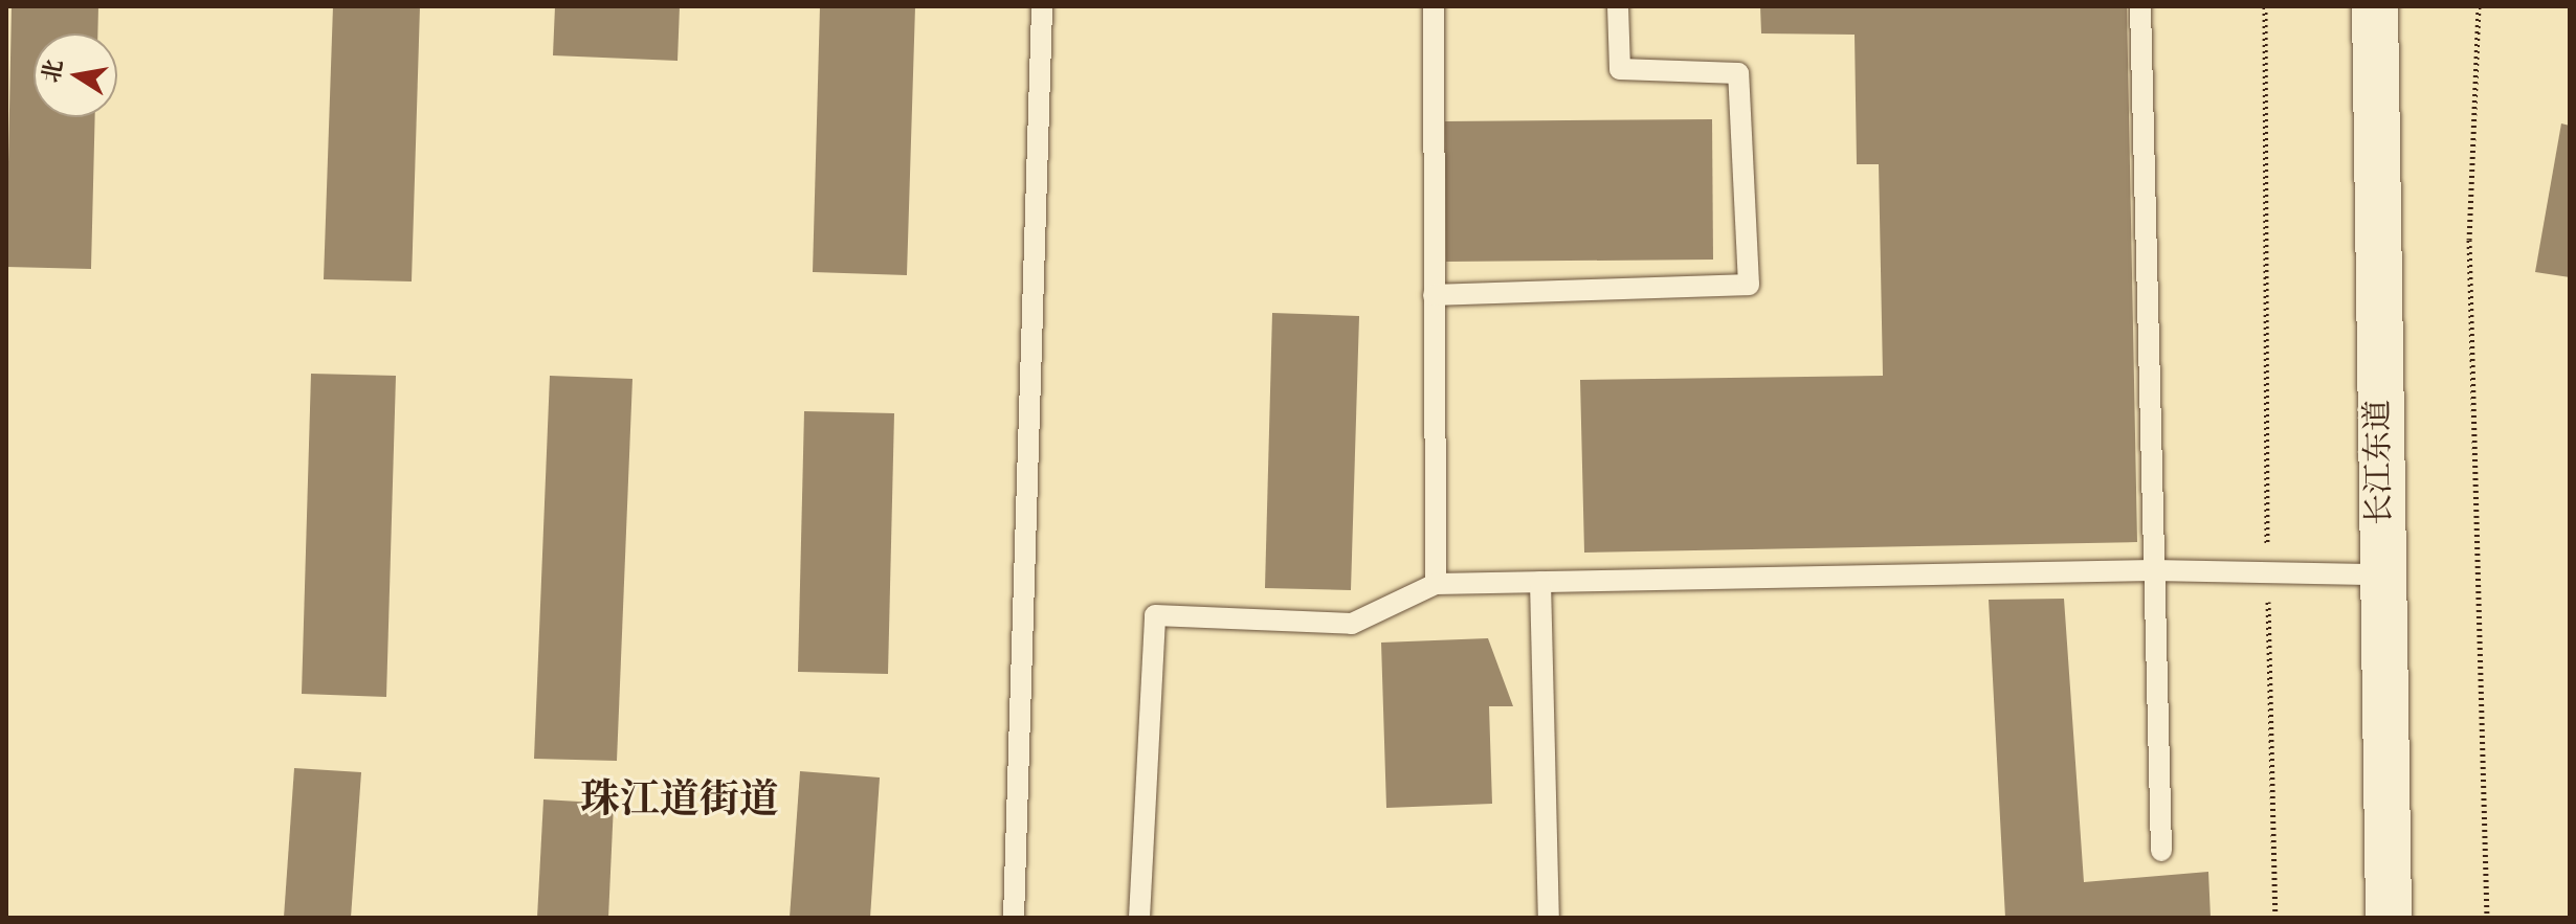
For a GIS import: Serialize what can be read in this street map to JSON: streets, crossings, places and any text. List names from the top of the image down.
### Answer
{
  "streets": {
    "main road": ["长江东道"]
  },
  "districts": ["珠江道街道"],
  "north": "left"
}
